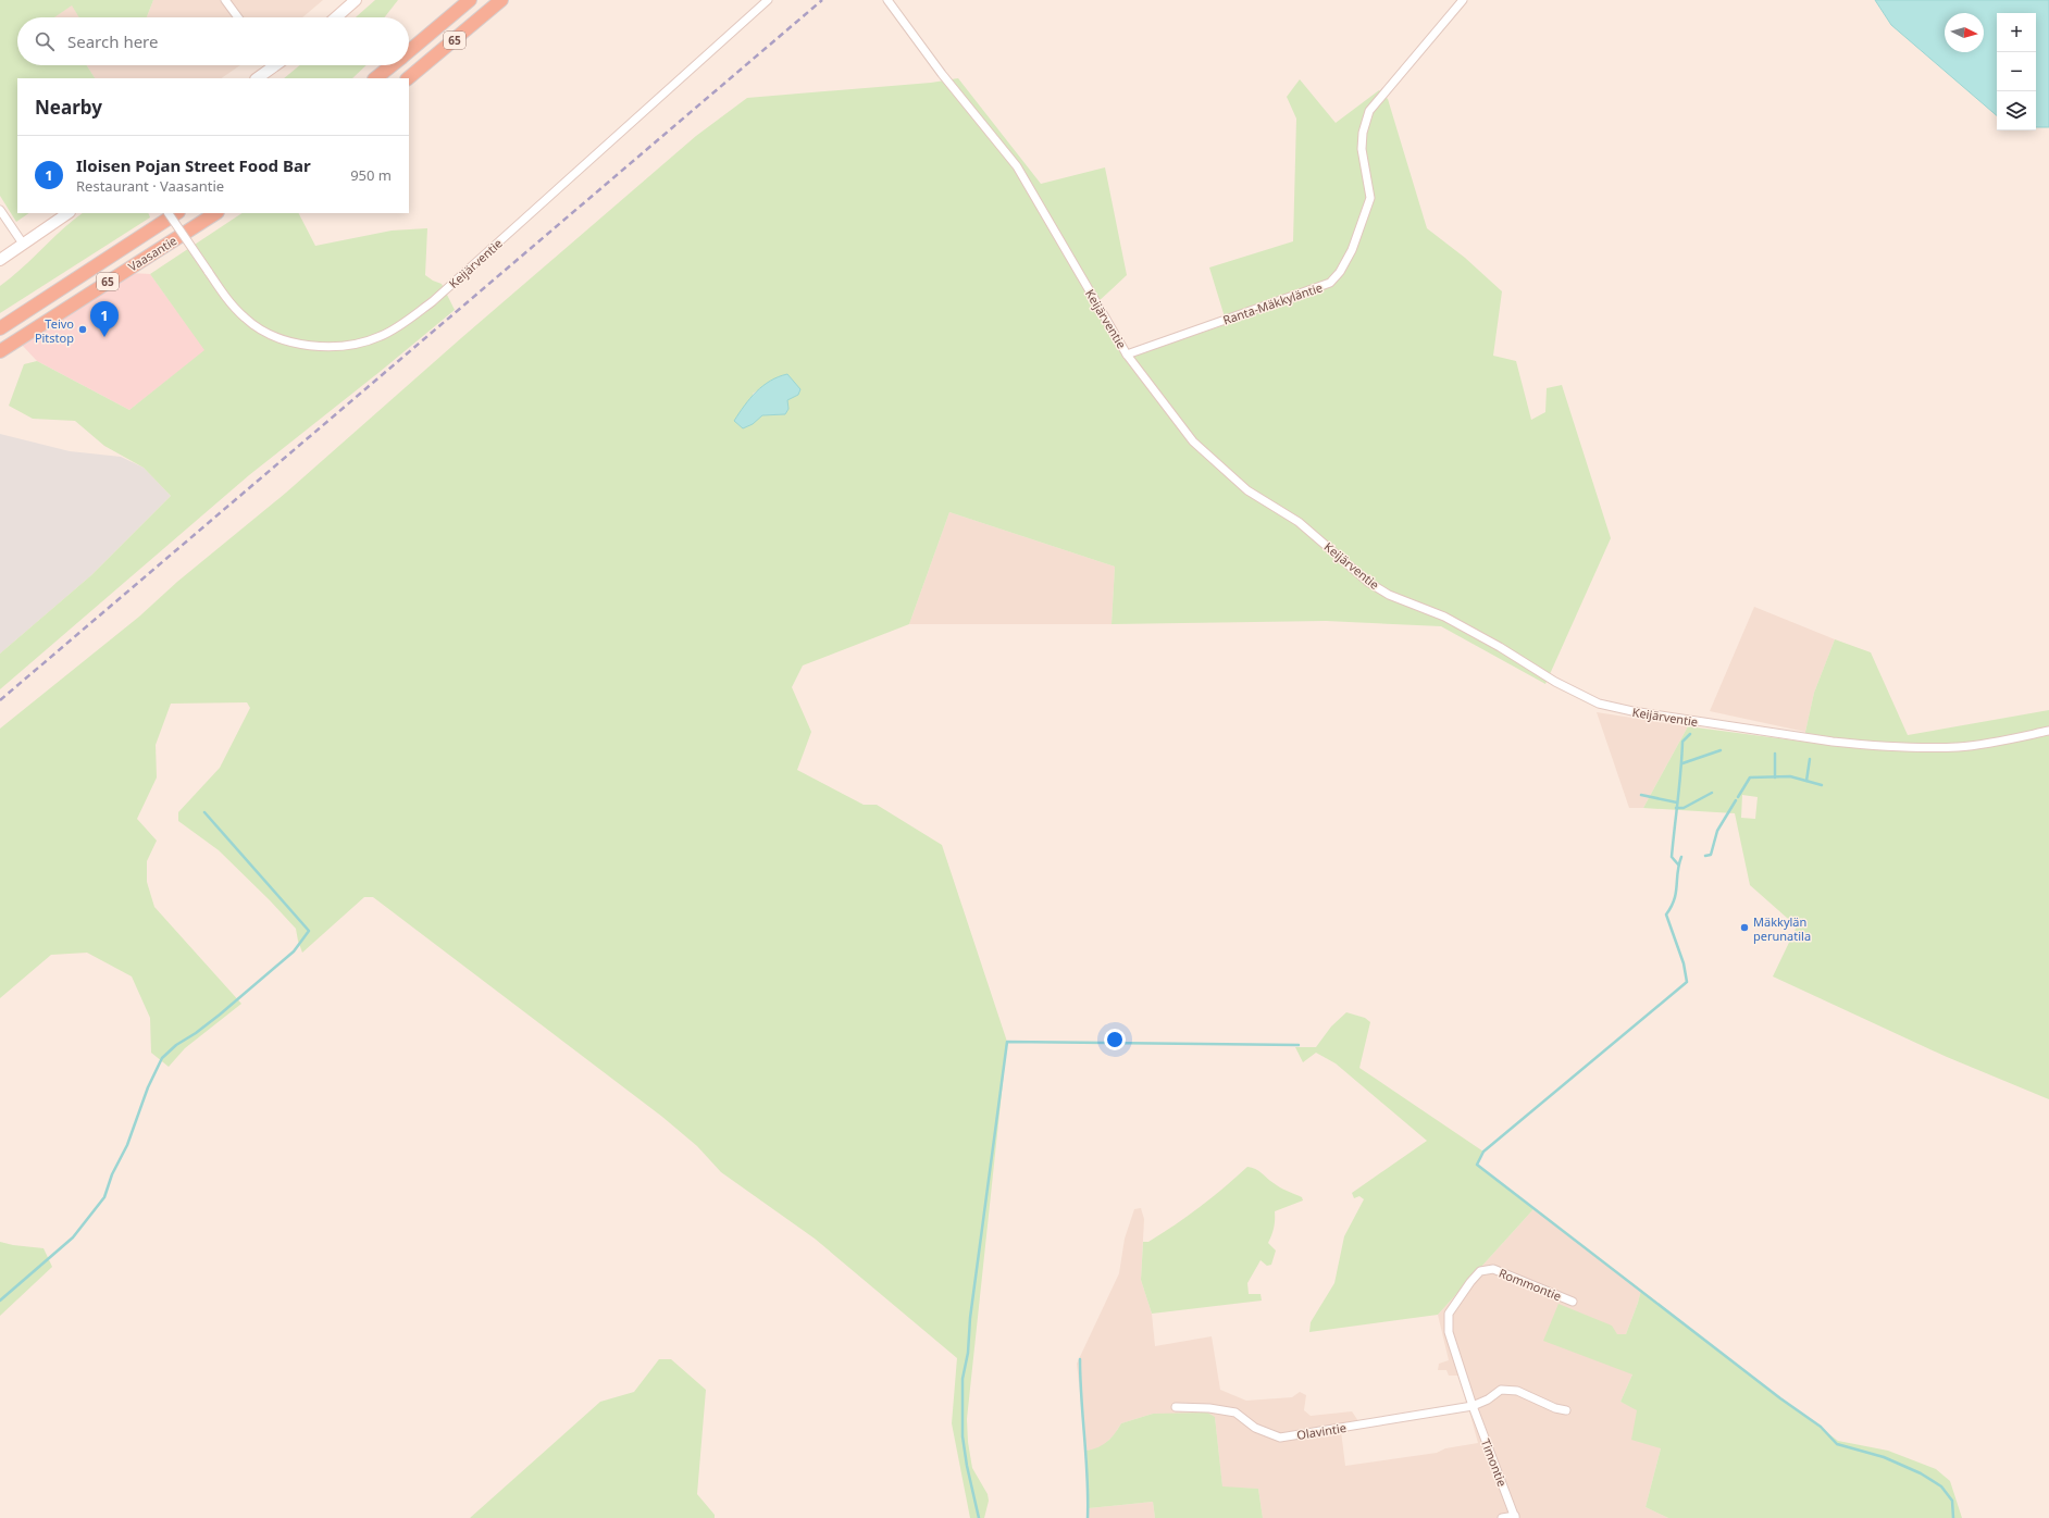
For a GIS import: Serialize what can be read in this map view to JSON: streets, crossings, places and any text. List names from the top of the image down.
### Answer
{
  "streets": {
    "highway": ["65", "Vaasantie"],
    "street": [
      "Keijärventie",
      "Ranta-Mäkkyläntie",
      "Rommontie",
      "Olavintie",
      "Timontie"
    ]
  },
  "crossings": [
    ["Keijärventie", "Ranta-Mäkkyläntie"],
    ["Rommontie", "Olavintie"],
    ["Rommontie", "Timontie"],
    ["Olavintie", "Timontie"]
  ],
  "places": ["Teivo Pitstop", "Mäkkylän perunatila"],
  "north": "right",
  "page": {
    "map_buttons": ["+", "−"],
    "search": "Search here",
    "heading": "Nearby",
    "list": [
      {
        "mark": "1",
        "name": "Iloisen Pojan Street Food Bar",
        "note": "Restaurant · Vaasantie",
        "value": "950 m"
      }
    ],
    "pins": "1"
  }
}
